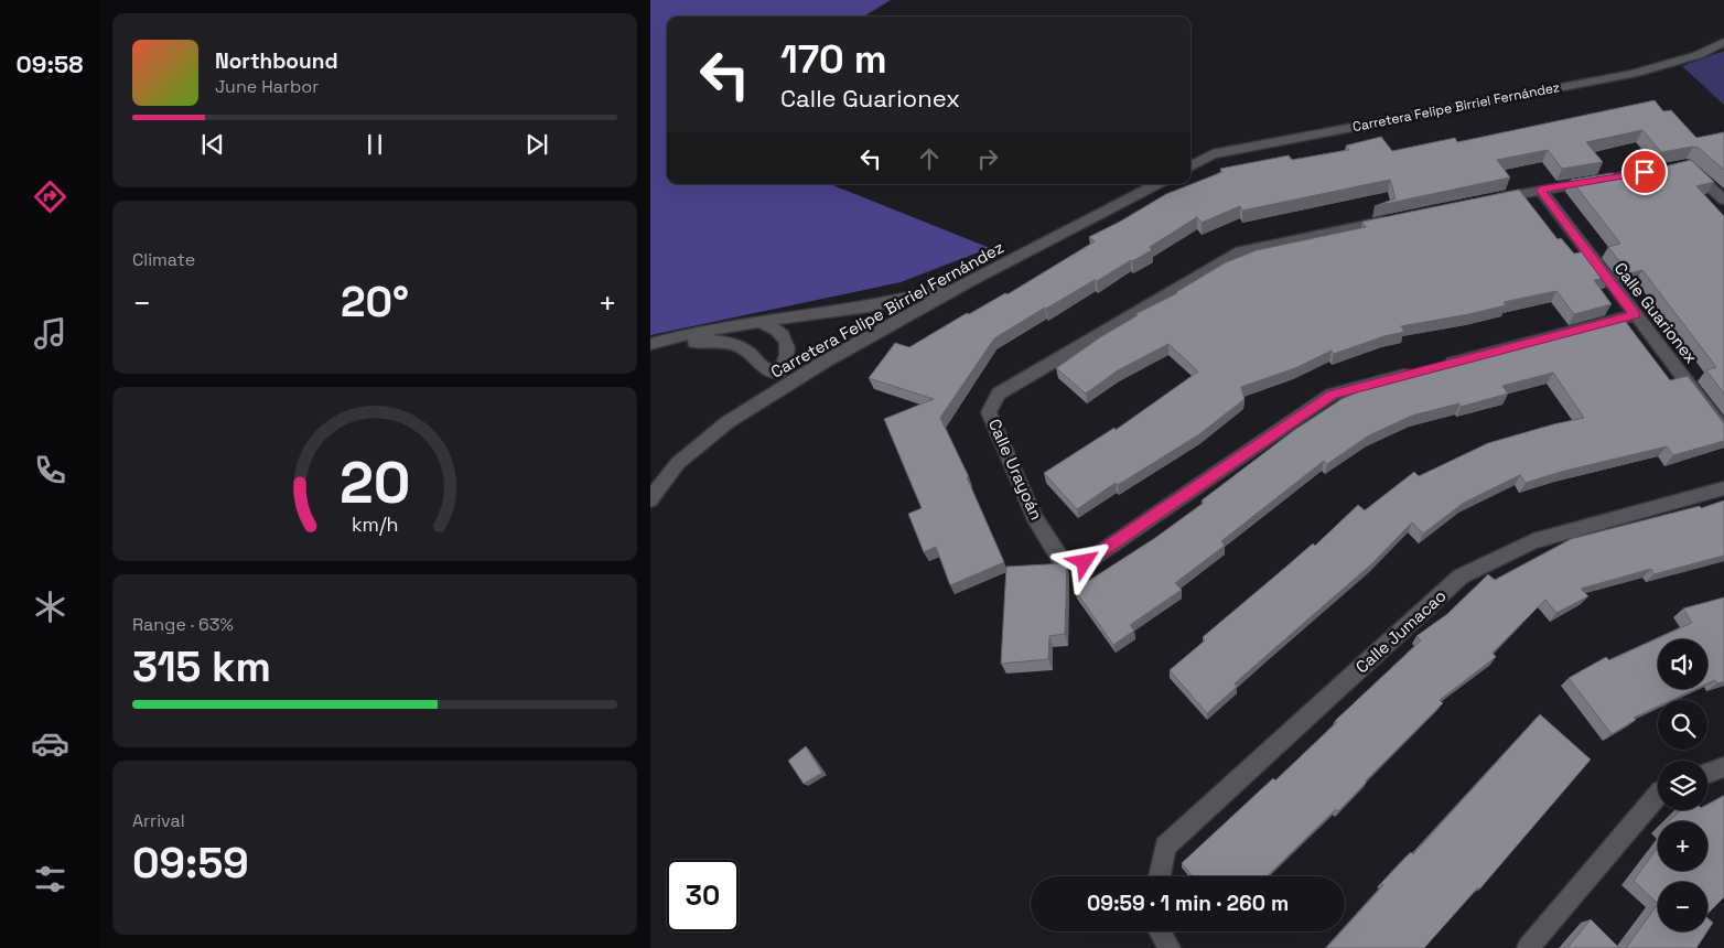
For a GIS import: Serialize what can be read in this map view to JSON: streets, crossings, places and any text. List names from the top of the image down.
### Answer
{
  "streets": {
    "street": [
      "Carretera Felipe Birriel Fernández",
      "Calle Guarionex",
      "Calle Urayoán",
      "Calle Jumacao"
    ]
  },
  "page": {
    "tabs": "09:58",
    "turn": ["170 m", "Calle Guarionex"],
    "song": ["Northbound", "June Harbor"],
    "tile": [
      "Climate",
      ["Range · 63%", "315 km"],
      ["Arrival", "09:59"]
    ],
    "heat": ["−", "20°", "+"],
    "map_buttons": ["+", "−"],
    "limit": "30",
    "trip": "09:59 · 1 min · 260 m",
    "gauge": ["20", "km/h"]
  }
}
